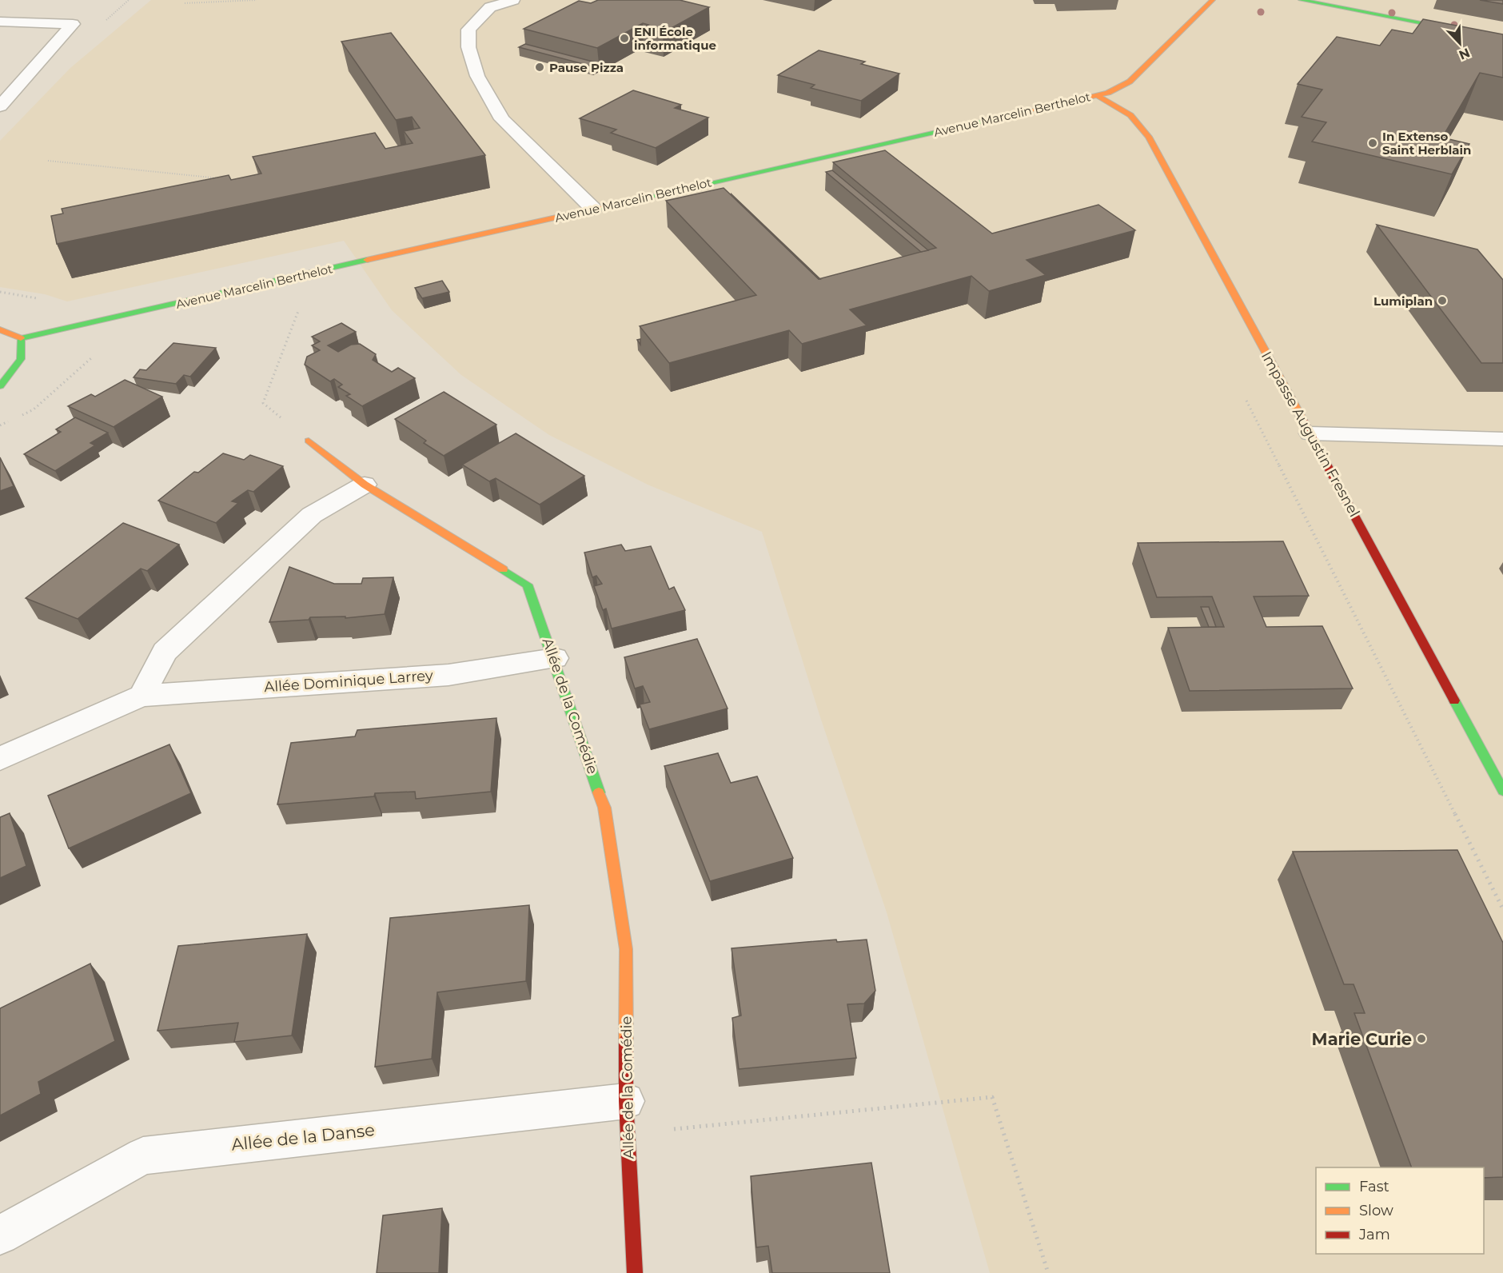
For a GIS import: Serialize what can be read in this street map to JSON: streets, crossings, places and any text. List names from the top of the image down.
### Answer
{
  "streets": {
    "street": [
      "Avenue Marcelin Berthelot",
      "Impasse Augustin Fresnel",
      "Allée Dominique Larrey",
      "Allée de la Comédie",
      "Allée de la Danse"
    ]
  },
  "crossings": [
    ["Avenue Marcelin Berthelot", "Impasse Augustin Fresnel"],
    ["Allée Dominique Larrey", "Allée de la Comédie"],
    ["Allée de la Comédie", "Allée de la Danse"]
  ],
  "places": [
    "ENI École informatique",
    "Pause Pizza",
    "In Extenso Saint Herblain",
    "Lumiplan",
    "Marie Curie"
  ],
  "legend": ["Fast", "Slow", "Jam"],
  "north": "bottom right"
}
